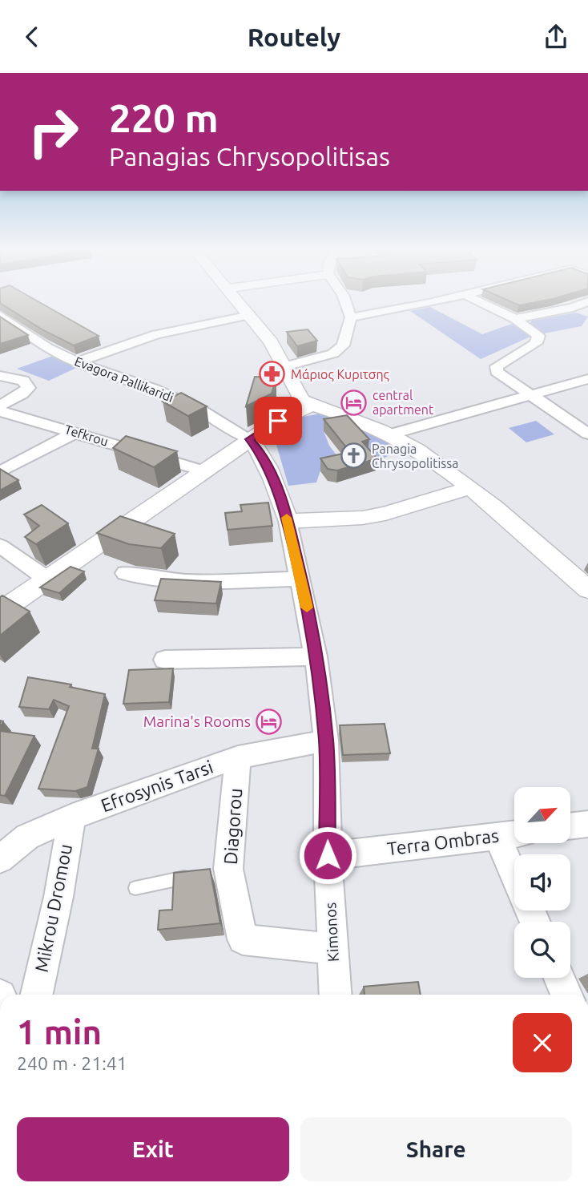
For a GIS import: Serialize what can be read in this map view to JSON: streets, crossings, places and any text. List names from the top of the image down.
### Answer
{
  "streets": {
    "street": [
      "Evagora Pallikaridi",
      "Tefkrou",
      "Efrosynis Tarsi",
      "Diagorou",
      "Terra Ombras",
      "Mikrou Dromou",
      "Kimonos"
    ]
  },
  "crossings": [
    ["Evagora Pallikaridi", "Kimonos"],
    ["Efrosynis Tarsi", "Diagorou"],
    ["Efrosynis Tarsi", "Mikrou Dromou"],
    ["Efrosynis Tarsi", "Kimonos"],
    ["Diagorou", "Kimonos"],
    ["Terra Ombras", "Kimonos"]
  ],
  "places": {
    "pharmacy": ["Μάριος Κυριτσης"],
    "hotel": ["central apartment", "Marina's Rooms"],
    "church": ["Panagia Chrysopolitissa"]
  },
  "north": "top right",
  "page": {
    "header": "Routely",
    "turn": ["220 m", "Panagias Chrysopolitisas"],
    "heading": ["1 min", "240 m · 21:41"],
    "buttons": ["Exit", "Share"]
  }
}
